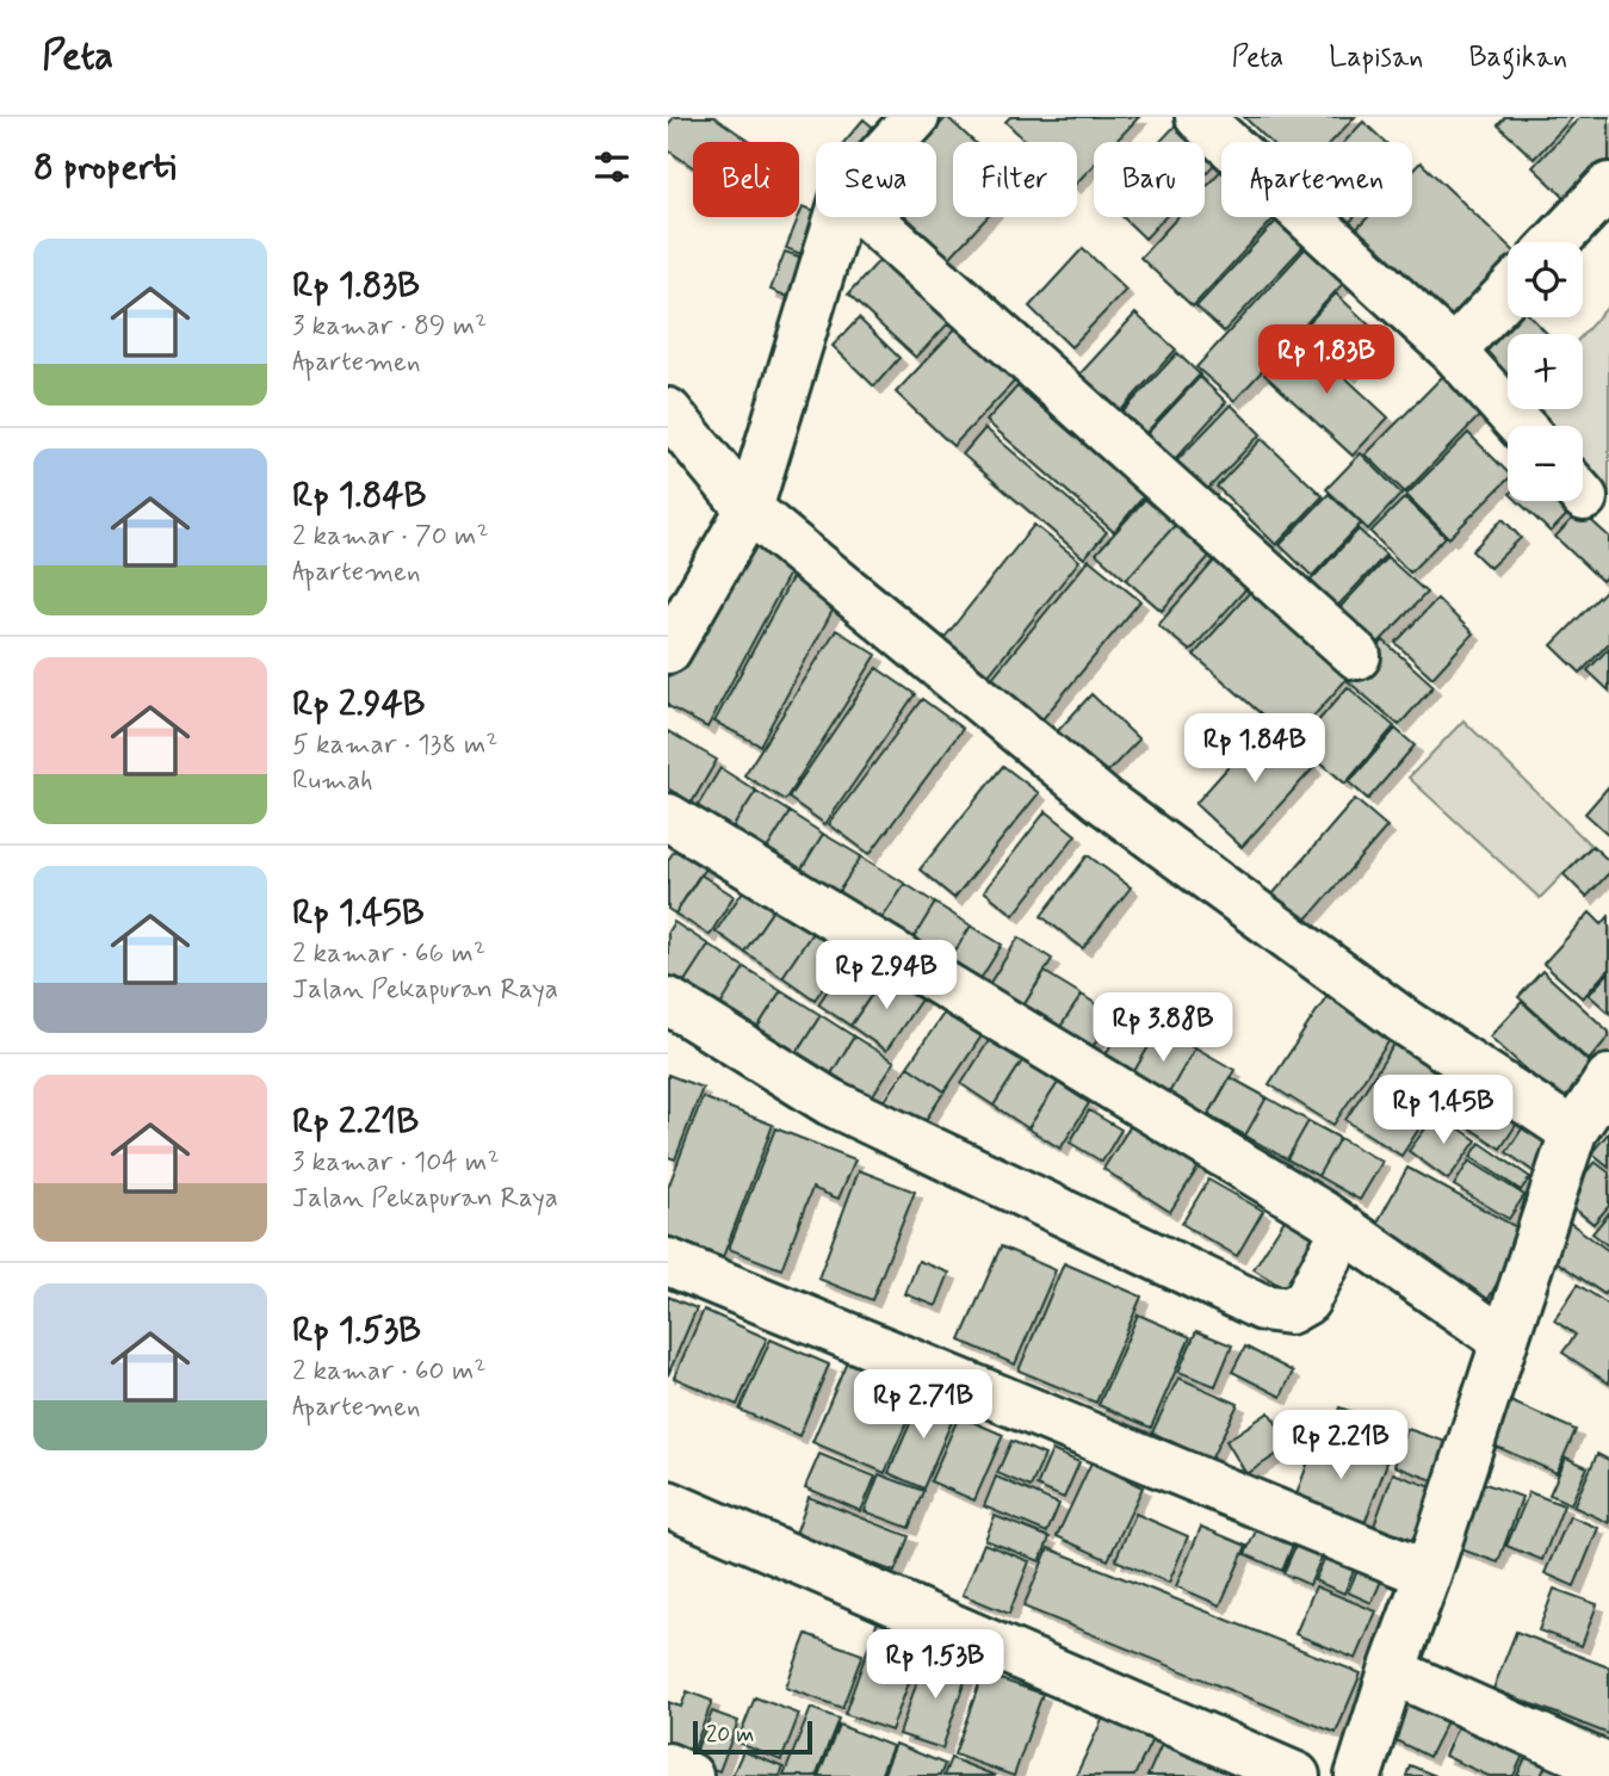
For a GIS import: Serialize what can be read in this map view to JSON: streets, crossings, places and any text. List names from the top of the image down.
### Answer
{
  "scale_bar": "20 m",
  "page": {
    "header": "Peta",
    "nav": ["Peta", "Lapisan", "Bagikan"],
    "heading": "8 properti",
    "chip": [
      "Beli",
      "Sewa",
      "Filter",
      "Baru",
      "Apartemen"
    ],
    "list": [
      {
        "name": "Rp 1.83B",
        "note": "3 kamar · 89 m² · Apartemen"
      },
      {
        "name": "Rp 1.84B",
        "note": "2 kamar · 70 m² · Apartemen"
      },
      {
        "name": "Rp 2.94B",
        "note": "5 kamar · 138 m² · Rumah"
      },
      {
        "name": "Rp 1.45B",
        "note": "2 kamar · 66 m² · Jalan Pekapuran Raya"
      },
      {
        "name": "Rp 2.21B",
        "note": "3 kamar · 104 m² · Jalan Pekapuran Raya"
      },
      {
        "name": "Rp 1.53B",
        "note": "2 kamar · 60 m² · Apartemen"
      }
    ],
    "map_buttons": ["+", "−"],
    "price": [
      "Rp 1.83B",
      "Rp 1.84B",
      "Rp 2.94B",
      "Rp 3.88B",
      "Rp 1.45B",
      "Rp 2.71B",
      "Rp 2.21B",
      "Rp 1.53B"
    ],
    "scale": "20 m"
  }
}
